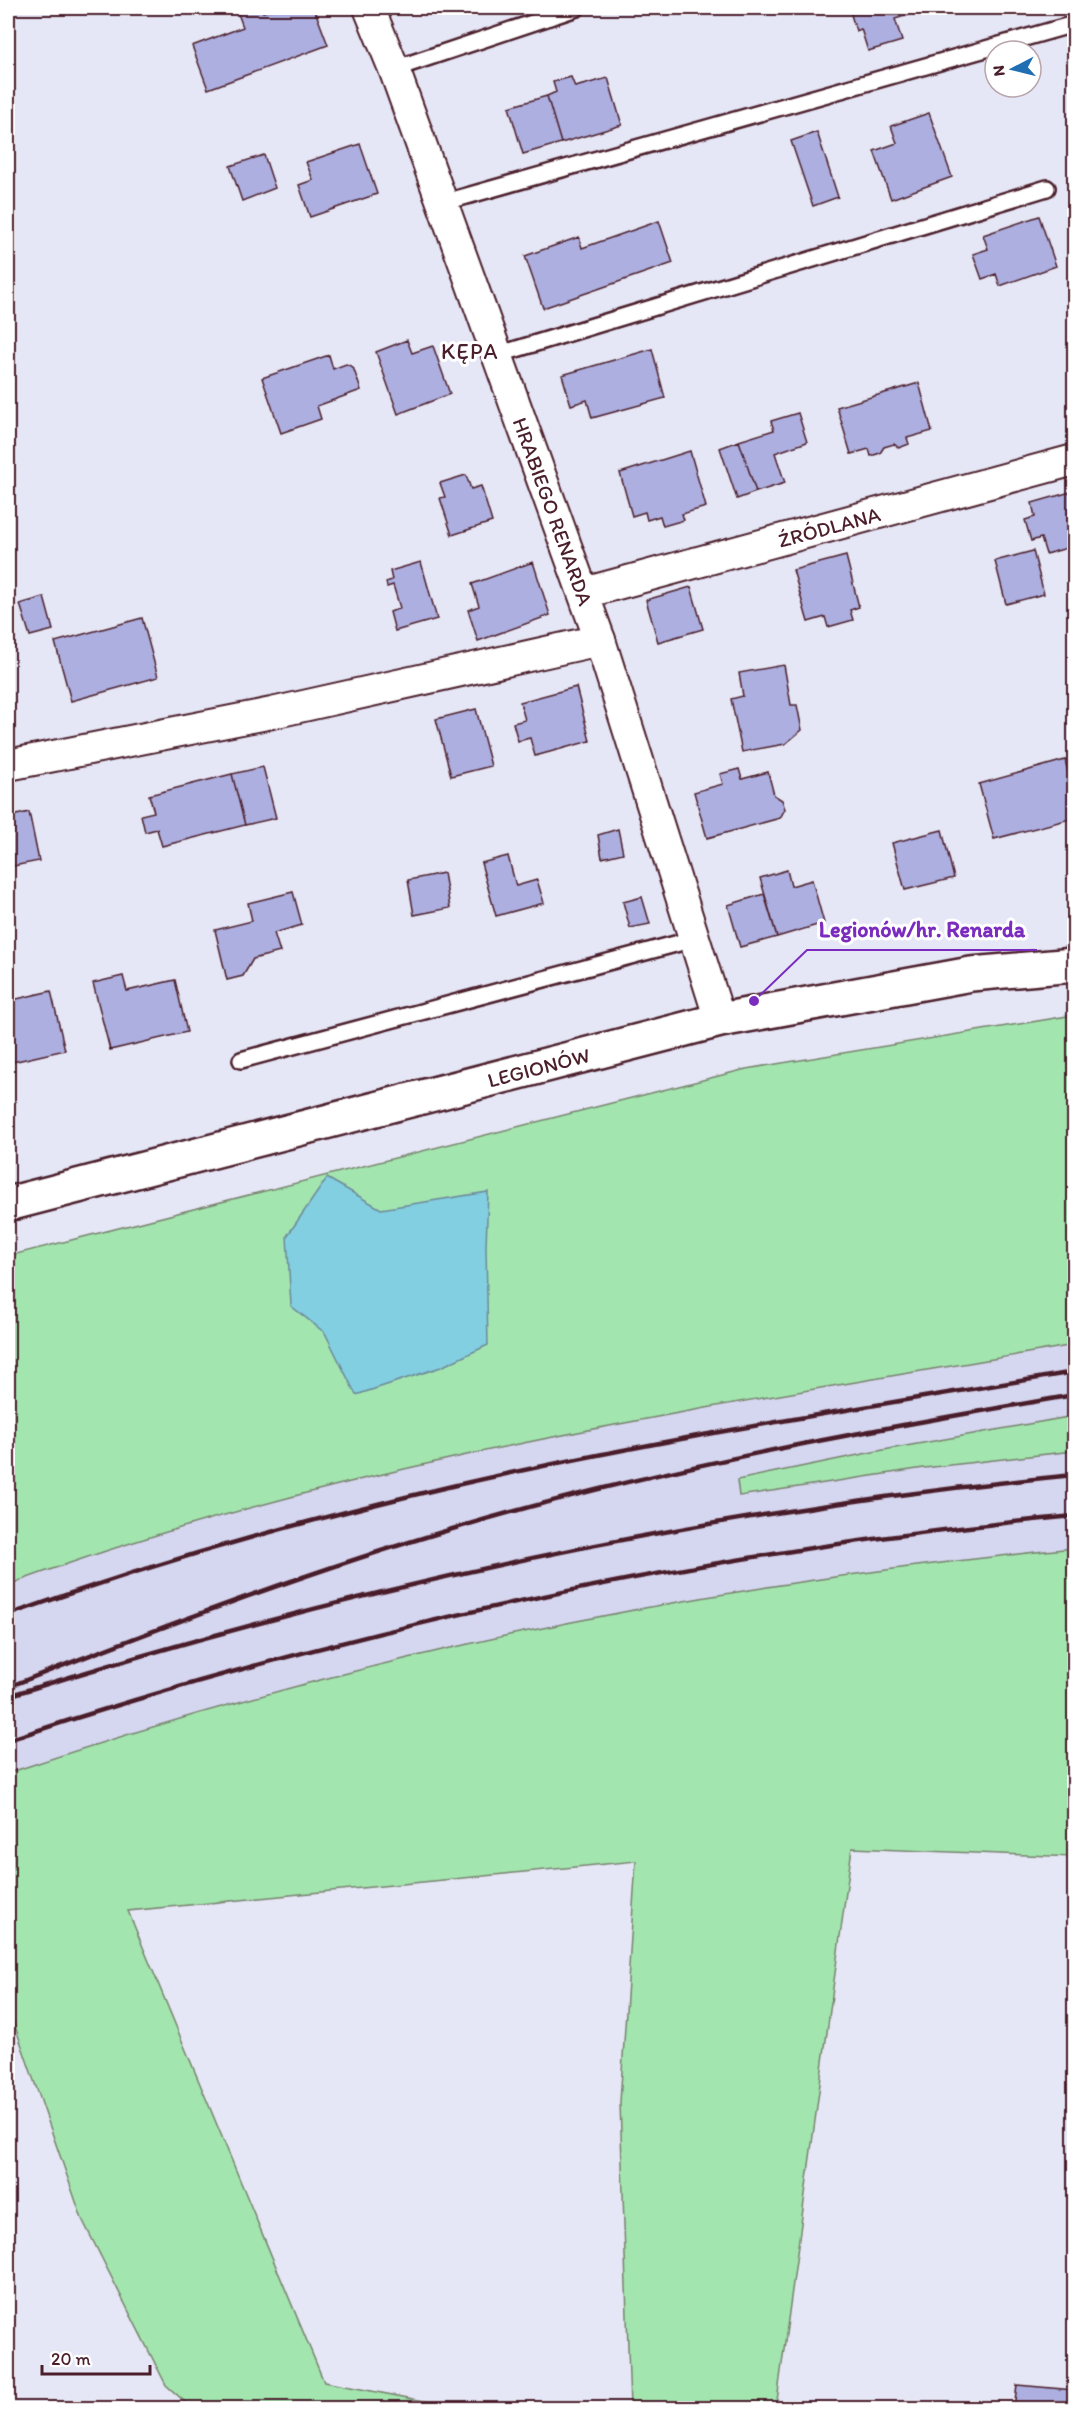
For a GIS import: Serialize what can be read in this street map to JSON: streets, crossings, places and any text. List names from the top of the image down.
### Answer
{
  "streets": {
    "street": ["HRABIEGO RENARDA", "ŹRÓDLANA", "LEGIONÓW"]
  },
  "crossings": [
    ["HRABIEGO RENARDA", "ŹRÓDLANA"],
    ["HRABIEGO RENARDA", "LEGIONÓW"]
  ],
  "districts": ["KĘPA"],
  "places": ["Legionów/hr. Renarda"],
  "scale_bar": "20 m",
  "north": "left"
}
